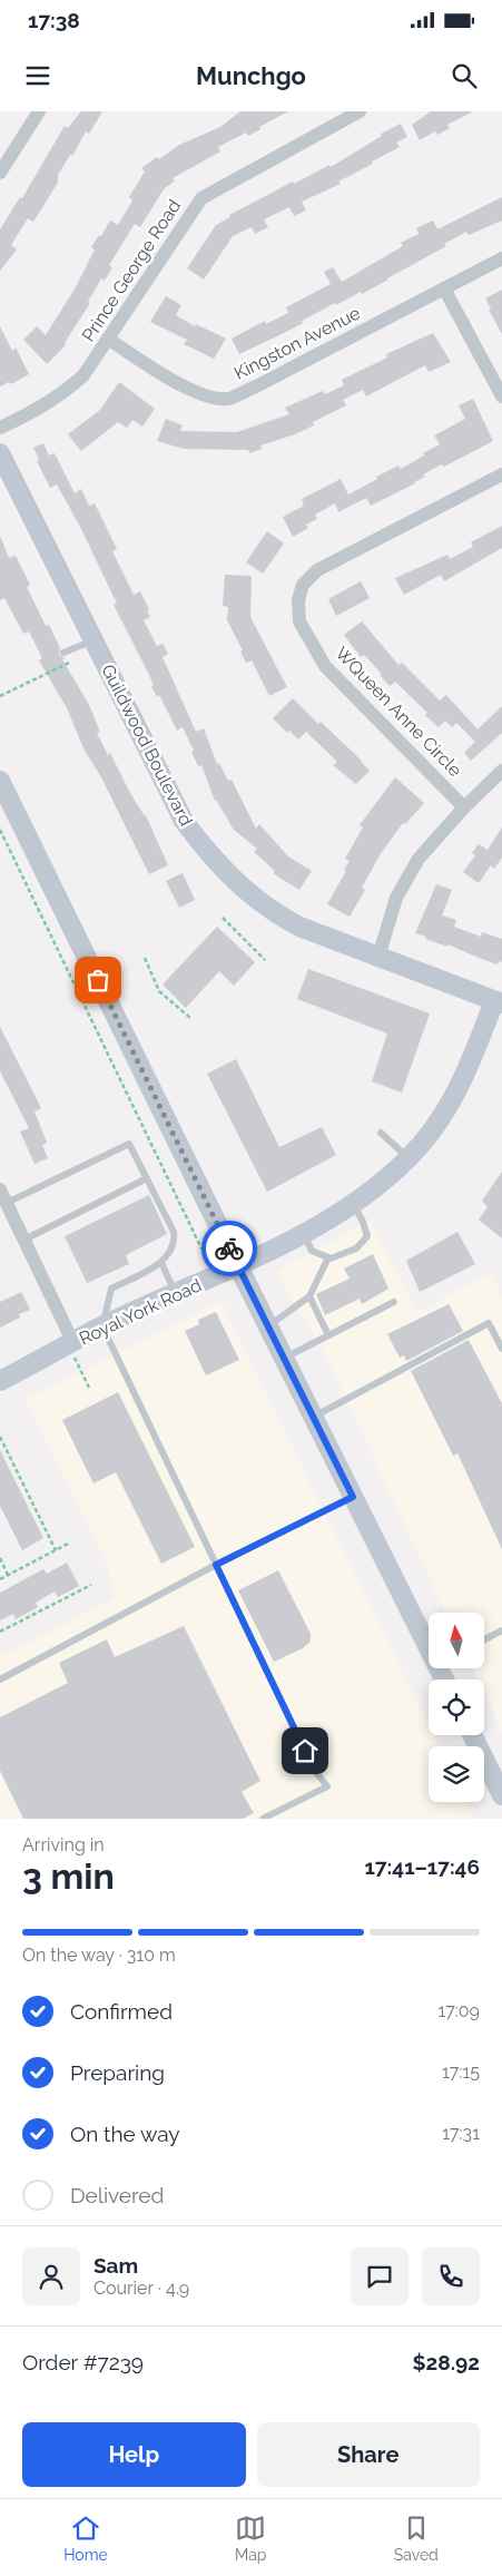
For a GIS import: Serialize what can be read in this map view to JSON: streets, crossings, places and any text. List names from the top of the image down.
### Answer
{
  "streets": {
    "street": [
      "Prince George Road",
      "Kingston Avenue",
      "WQueen Anne Circle",
      "Guildwood Boulevard",
      "Royal York Road"
    ]
  },
  "crossings": [
    ["Prince George Road", "Kingston Avenue"],
    ["Guildwood Boulevard", "Royal York Road"]
  ],
  "north": "top",
  "page": {
    "status": "17:38",
    "header": "Munchgo",
    "heading": ["3 min", "Arriving in", "17:41–17:46"],
    "panel": [
      "Sam",
      "Courier · 4.9",
      "Order #7239",
      "$28.92"
    ],
    "bar": "On the way · 310 m",
    "list": [
      ["Confirmed", "17:09"],
      ["Preparing", "17:15"],
      ["On the way", "17:31"],
      "Delivered"
    ],
    "buttons": ["Help", "Share"],
    "tabs": ["Home", "Map", "Saved"]
  }
}
